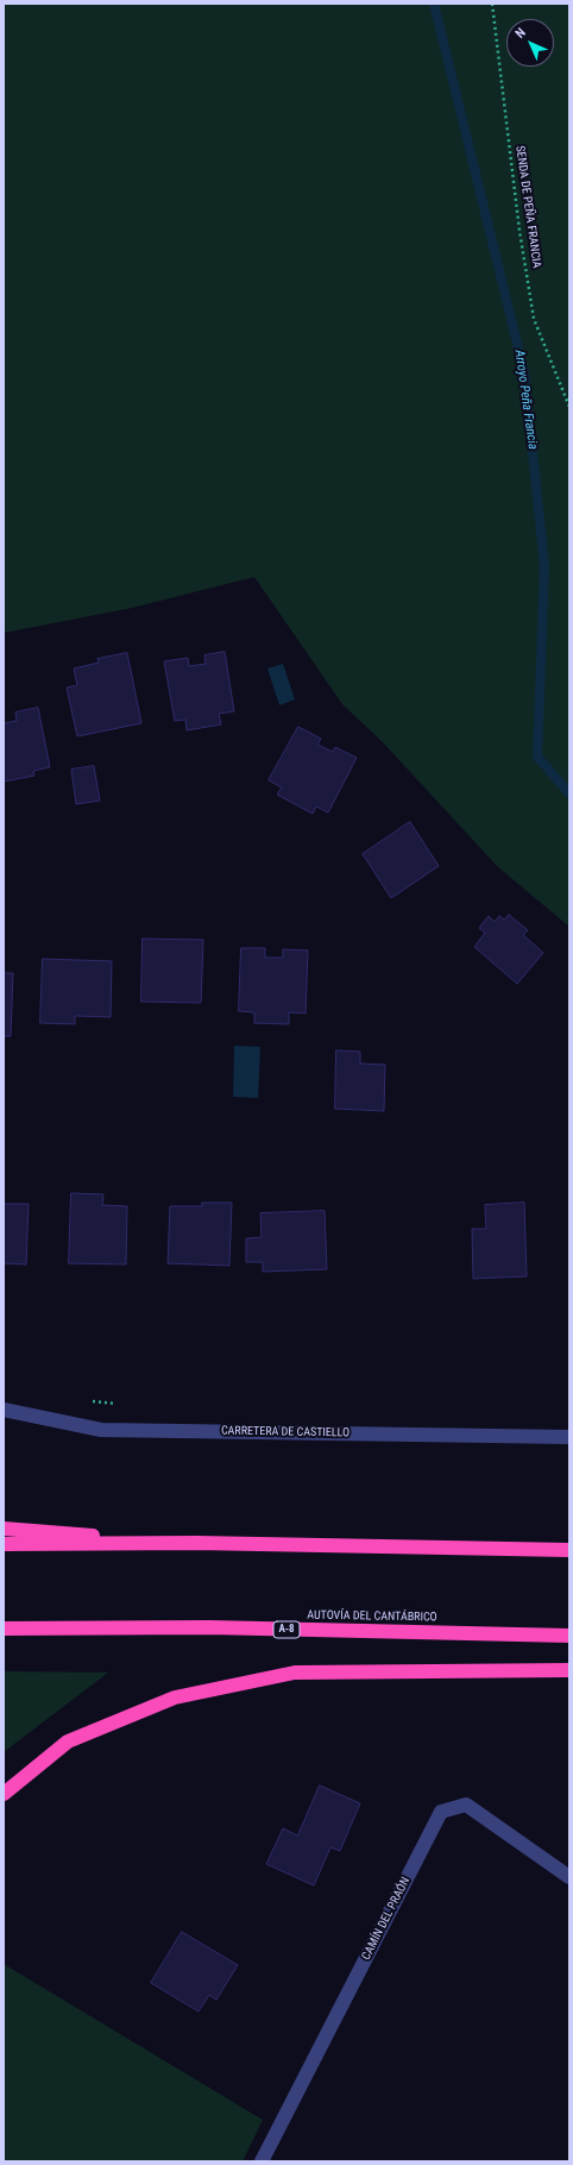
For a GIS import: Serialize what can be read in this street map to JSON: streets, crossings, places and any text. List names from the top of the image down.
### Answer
{
  "streets": {
    "highway": ["AUTOVÍA DEL CANTÁBRICO", "A-8"],
    "street": ["CARRETERA DE CASTIELLO", "CAMÍN DEL PRAÓN"],
    "path": ["SENDA DE PEÑA FRANCIA"]
  },
  "water": ["Arroyo Peña Francia"],
  "north": "top left"
}
